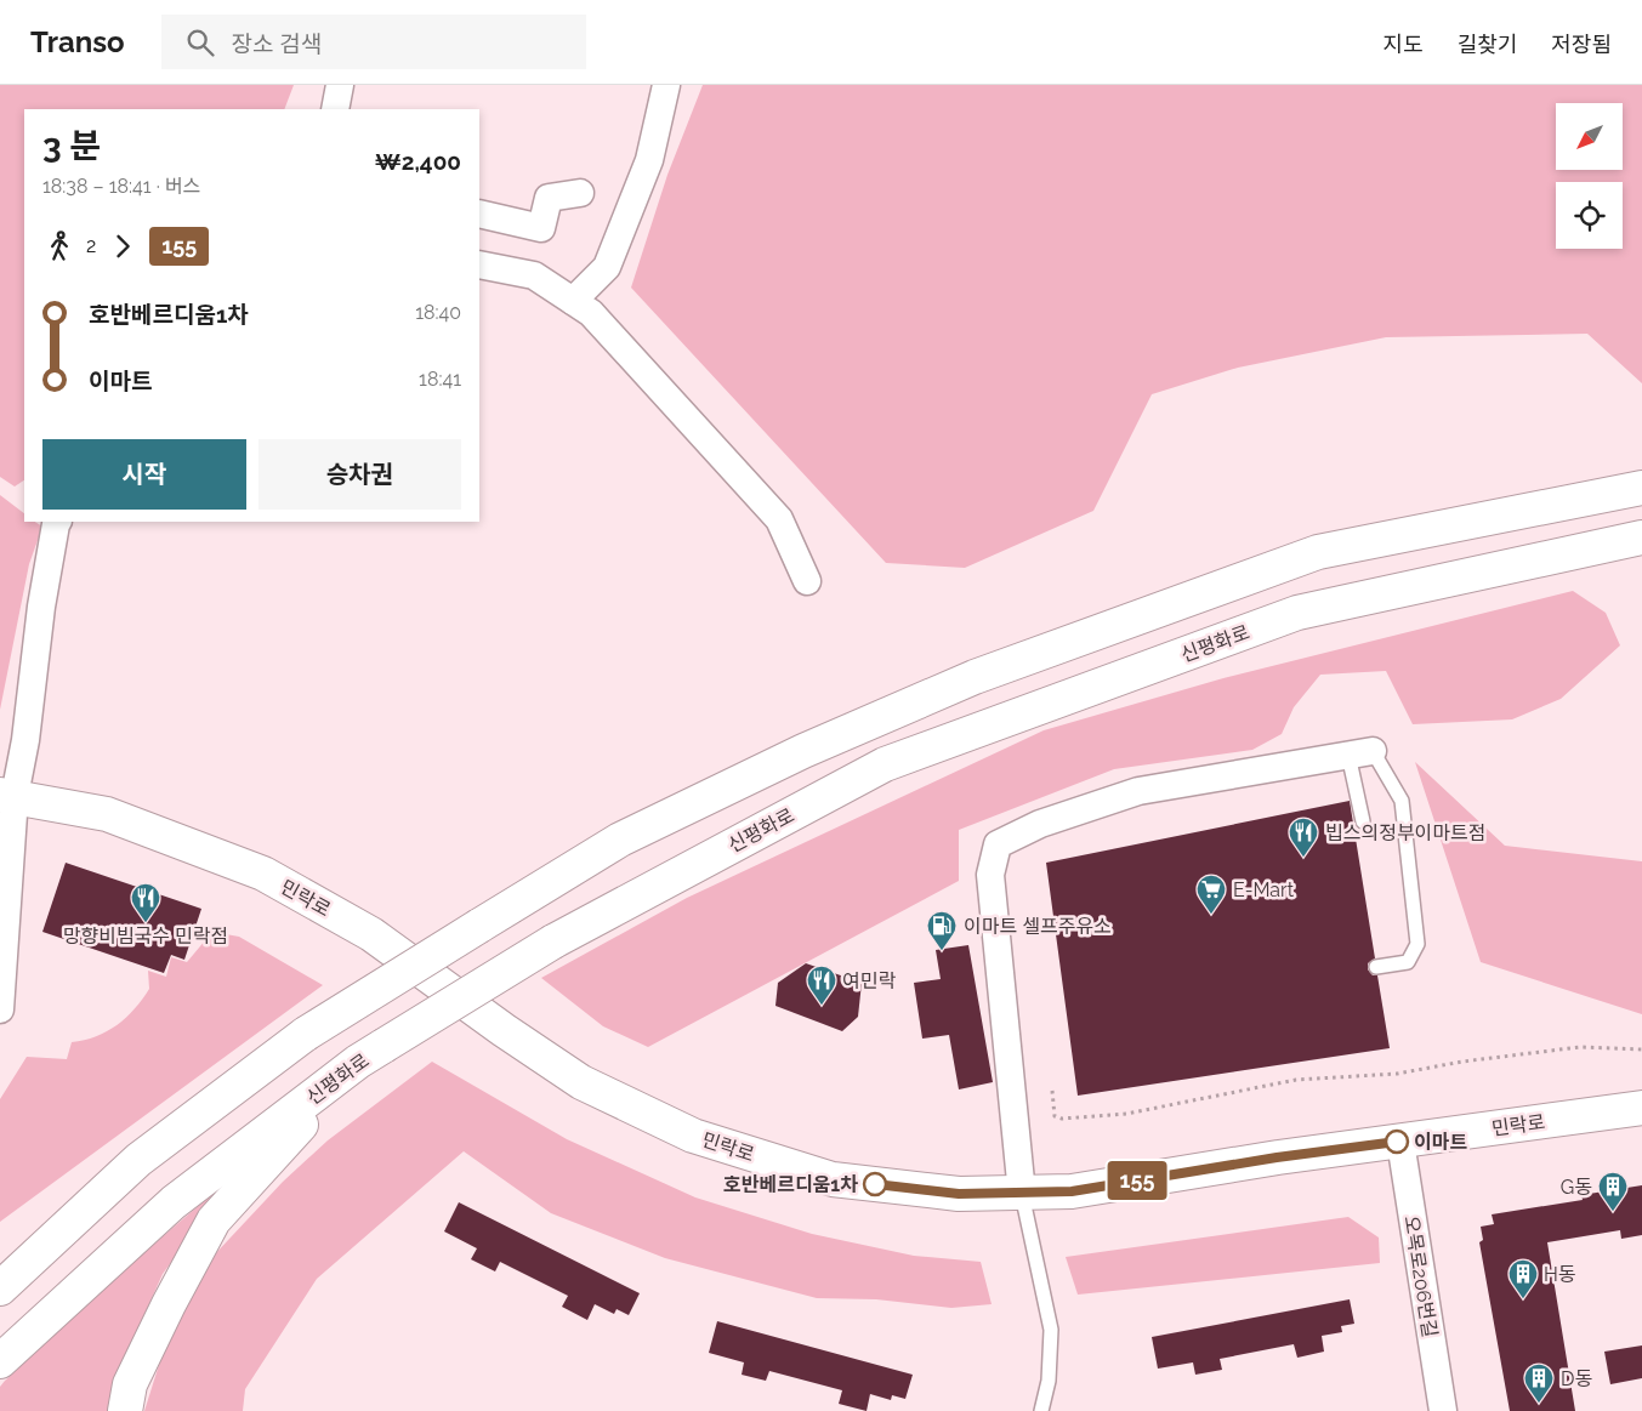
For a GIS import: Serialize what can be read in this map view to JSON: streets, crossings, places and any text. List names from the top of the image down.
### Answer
{
  "streets": {
    "main road": ["신평화로", "민락로"],
    "street": ["오목로206번길"]
  },
  "crossings": [
    ["민락로", "오목로206번길"]
  ],
  "places": {
    "restaurant": ["빕스의정부이마트점", "망향비빔국수 민락점", "여민락"],
    "supermarket": ["E-Mart"],
    "fuel station": ["이마트 셀프주유소"],
    "other": ["이마트", "호반베르디움1차"],
    "building": ["G동", "H동", "D동"]
  },
  "lines": ["bus line 155"],
  "north": "bottom left",
  "page": {
    "header": "Transo",
    "search": "장소 검색",
    "nav": ["지도", "길찾기", "저장됨"],
    "on_map": "155",
    "heading": ["3 분", "18:38 – 18:41 · 버스", "₩2,400"],
    "legs": ["2", "155"],
    "list": [
      {
        "name": "호반베르디움1차",
        "value": "18:40"
      },
      {
        "name": "이마트",
        "value": "18:41"
      }
    ],
    "buttons": ["시작", "승차권"]
  }
}
